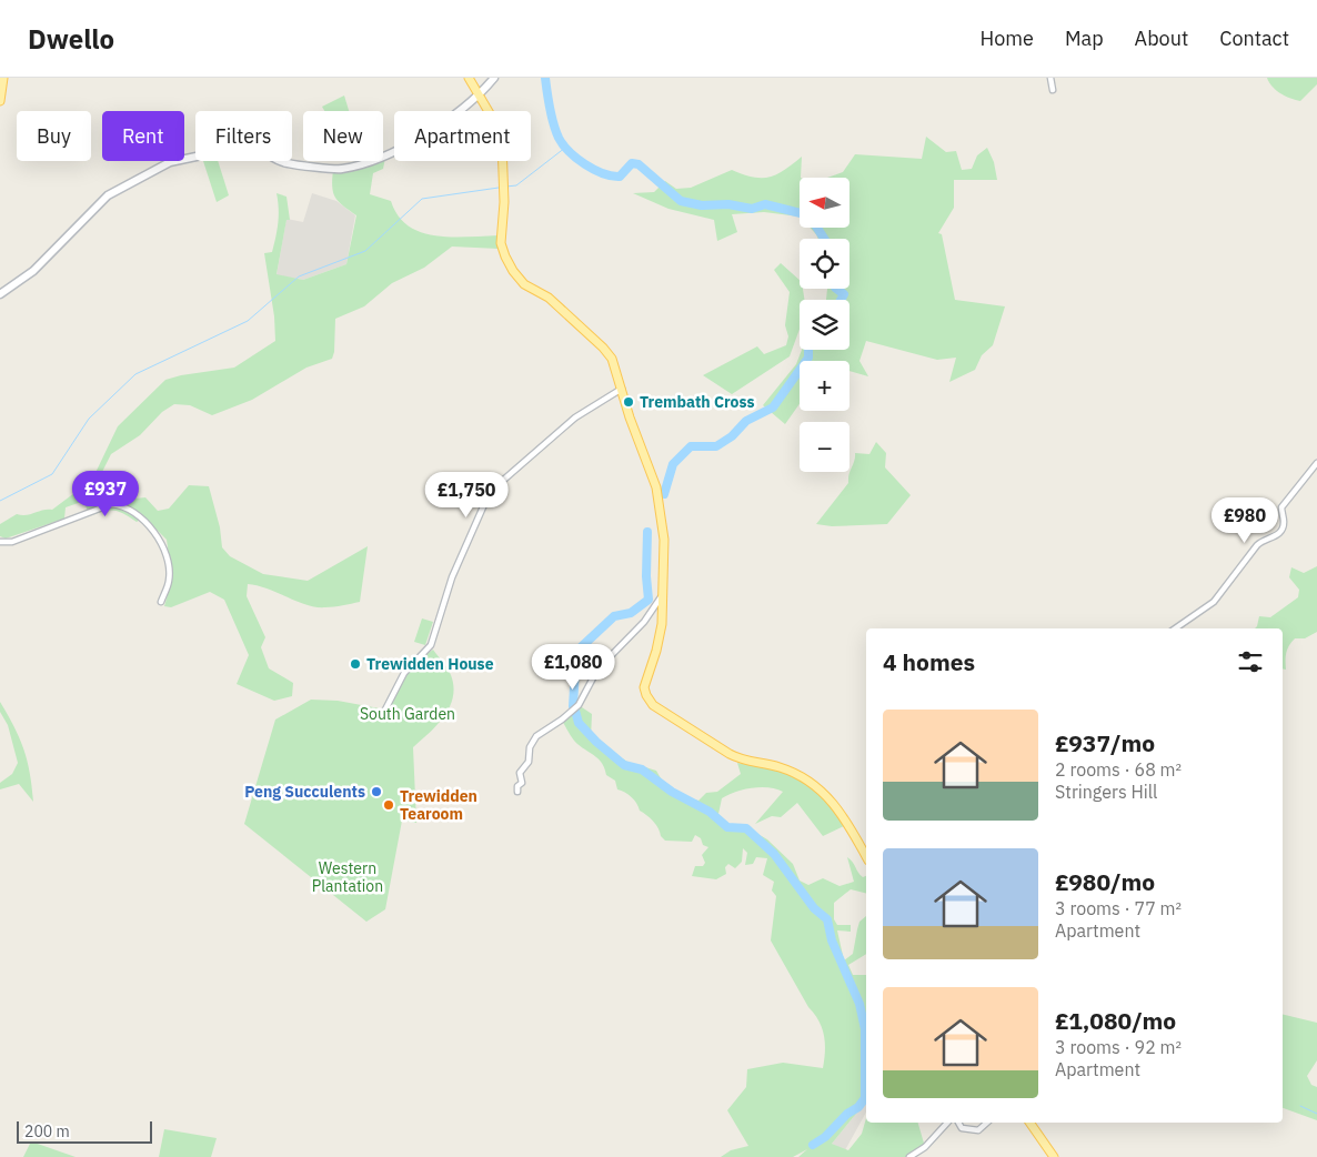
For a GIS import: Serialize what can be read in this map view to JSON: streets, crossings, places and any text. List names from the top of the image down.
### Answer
{
  "parks": ["South Garden", "Western Plantation"],
  "places": [
    "Trembath Cross",
    "Trewidden House",
    "Peng Succulents",
    "Trewidden Tearoom"
  ],
  "scale_bar": "200 m",
  "north": "left",
  "page": {
    "header": "Dwello",
    "nav": [
      "Home",
      "Map",
      "About",
      "Contact"
    ],
    "chip": [
      "Buy",
      "Rent",
      "Filters",
      "New",
      "Apartment"
    ],
    "map_buttons": ["+", "−"],
    "price": [
      "£937",
      "£1,750",
      "£980",
      "£1,080"
    ],
    "heading": "4 homes",
    "list": [
      {
        "name": "£937/mo",
        "note": "2 rooms · 68 m² · Stringers Hill"
      },
      {
        "name": "£980/mo",
        "note": "3 rooms · 77 m² · Apartment"
      },
      {
        "name": "£1,080/mo",
        "note": "3 rooms · 92 m² · Apartment"
      }
    ],
    "scale": "200 m"
  }
}
